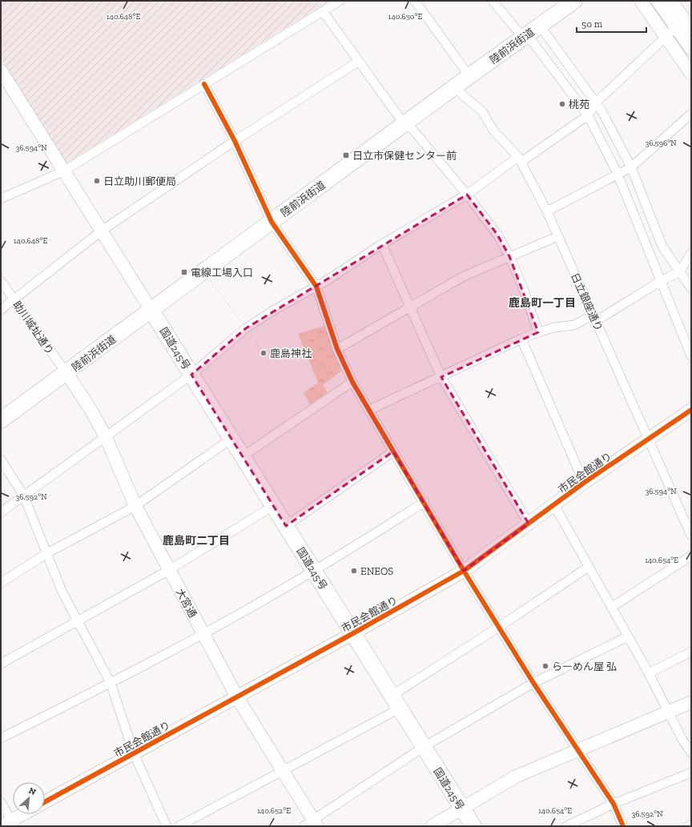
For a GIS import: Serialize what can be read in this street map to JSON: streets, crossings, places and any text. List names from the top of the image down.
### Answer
{
  "streets": {
    "highway": ["陸前浜街道", "国道245号"],
    "street": [
      "日立銀座通り",
      "助川城址通り",
      "市民会館通り",
      "大宮通"
    ]
  },
  "crossings": [
    ["陸前浜街道", "日立銀座通り"],
    ["陸前浜街道", "助川城址通り"],
    ["陸前浜街道", "国道245号"],
    ["陸前浜街道", "大宮通"],
    ["日立銀座通り", "市民会館通り"],
    ["助川城址通り", "大宮通"],
    ["国道245号", "市民会館通り"],
    ["市民会館通り", "大宮通"]
  ],
  "districts": ["鹿島町一丁目", "鹿島町二丁目"],
  "places": {
    "other": [
      "桃苑",
      "日立助川郵便局",
      "鹿島神社",
      "ENEOS",
      "らーめん屋 弘"
    ],
    "transit": ["日立市保健センター前", "電線工場入口"]
  },
  "scale_bar": "50 m",
  "north": "top right",
  "coordinates": [
    "140.648°E",
    "140.650°E",
    "36.596°N",
    "36.594°N",
    "36.592°N",
    "140.654°E",
    "140.652°E"
  ]
}
